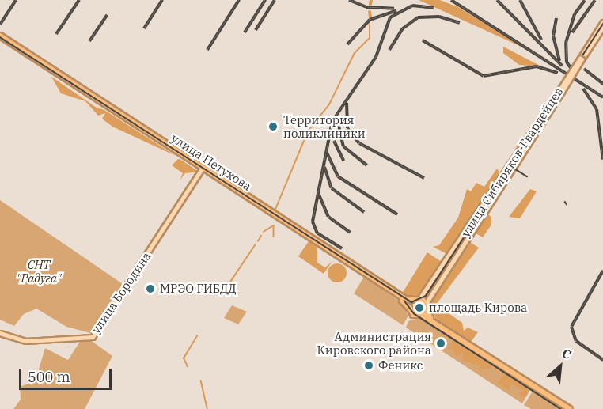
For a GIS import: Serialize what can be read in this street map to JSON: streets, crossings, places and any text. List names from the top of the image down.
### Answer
{
  "streets": {
    "highway": ["улица Петухова"],
    "main road": ["улица Сибиряков-Гвардейцев", "улица Бородина"]
  },
  "crossings": [
    ["улица Петухова", "улица Сибиряков-Гвардейцев"],
    ["улица Петухова", "улица Бородина"]
  ],
  "parks": ["СНТ \"Радуга\""],
  "places": [
    "Территория поликлиники",
    "МРЭО ГИБДД",
    "площадь Кирова",
    "Администрация Кировского района",
    "Феникс"
  ],
  "scale_bar": "500 m",
  "north": "top right"
}
